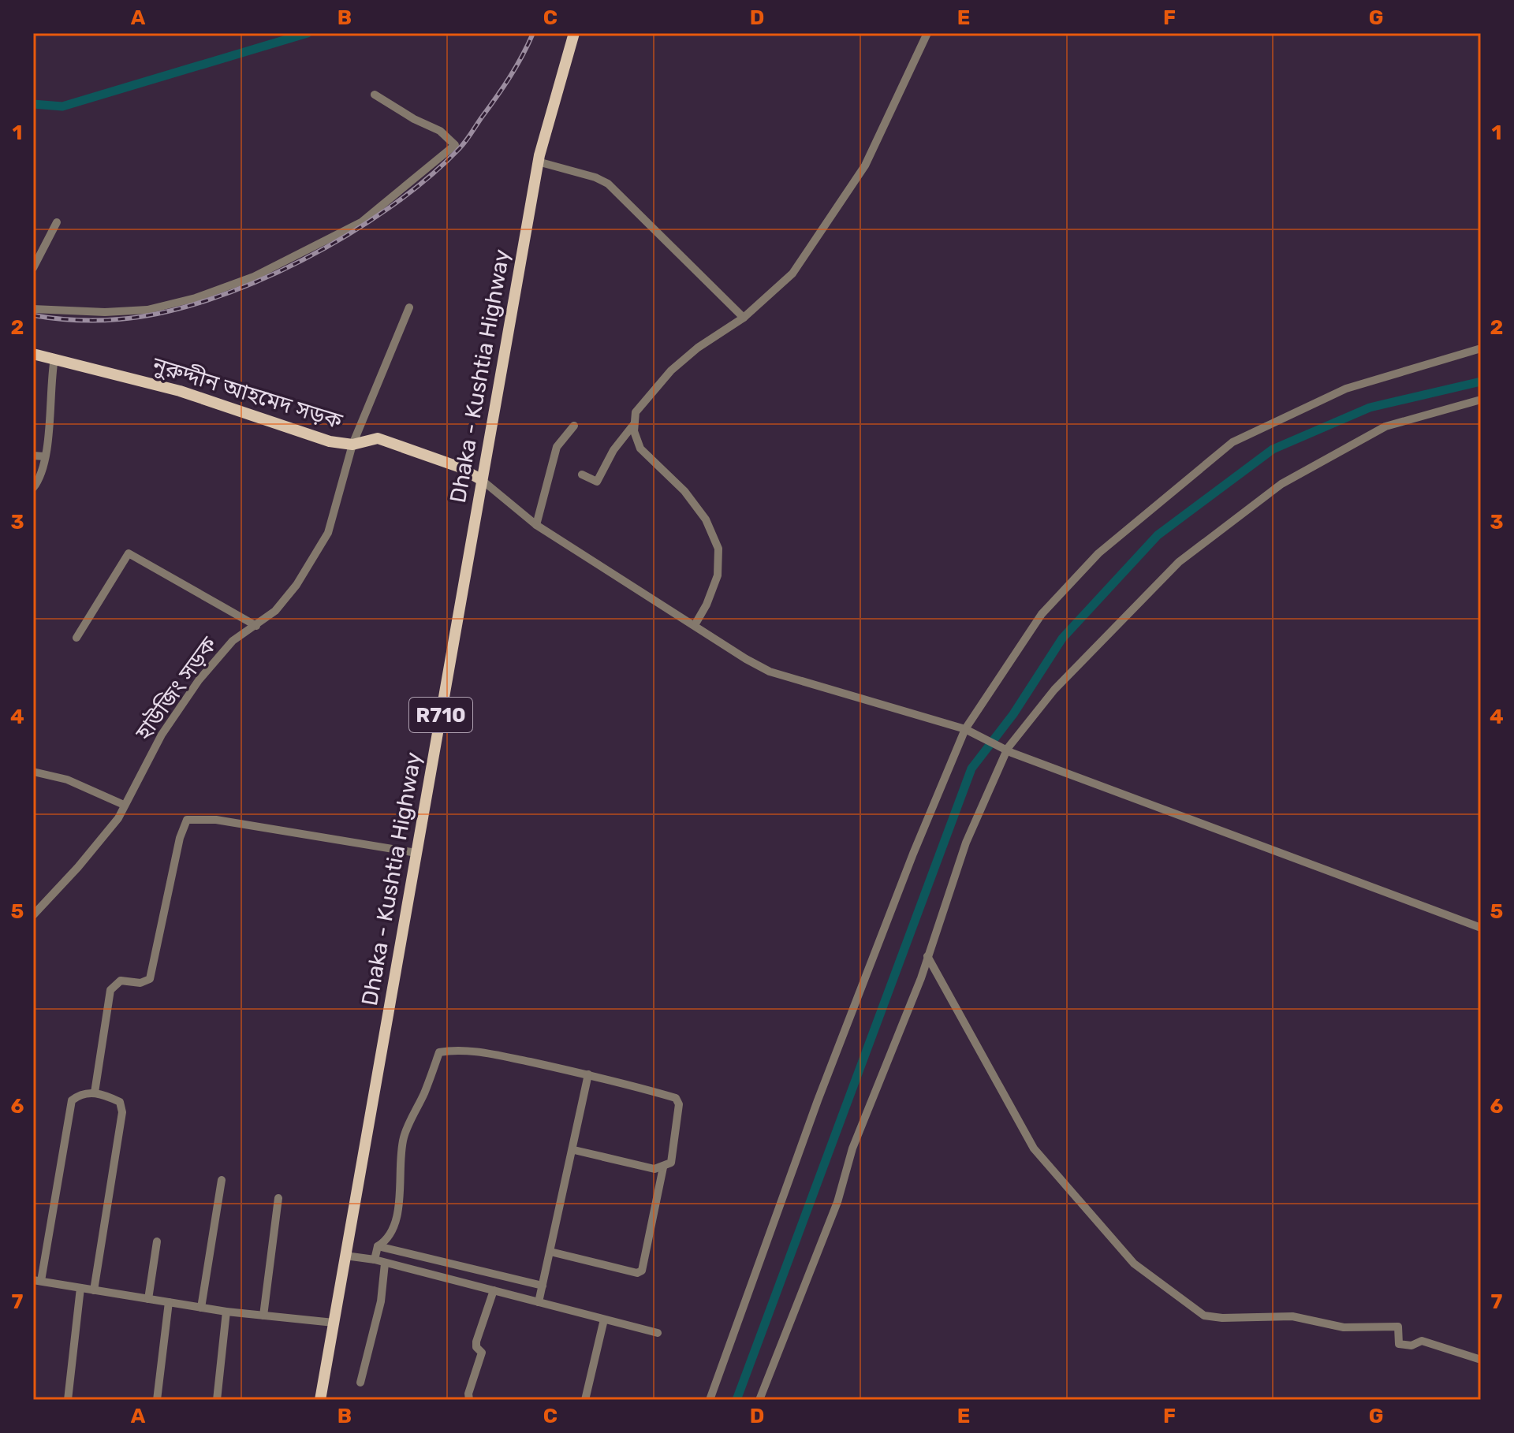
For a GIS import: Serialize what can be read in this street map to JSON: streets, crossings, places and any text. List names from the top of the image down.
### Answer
{
  "streets": {
    "main road": ["Dhaka - Kushtia Highway", "নুরুদ্দীন আহমেদ সড়ক", "R710"],
    "street": ["হাউজিং সড়ক"]
  },
  "crossings": [
    ["Dhaka - Kushtia Highway", "নুরুদ্দীন আহমেদ সড়ক"],
    ["নুরুদ্দীন আহমেদ সড়ক", "হাউজিং সড়ক"]
  ],
  "grid": {
    "columns": [
      "A",
      "B",
      "C",
      "D",
      "E",
      "F",
      "G"
    ],
    "rows": [
      "1",
      "2",
      "3",
      "4",
      "5",
      "6",
      "7"
    ]
  }
}
